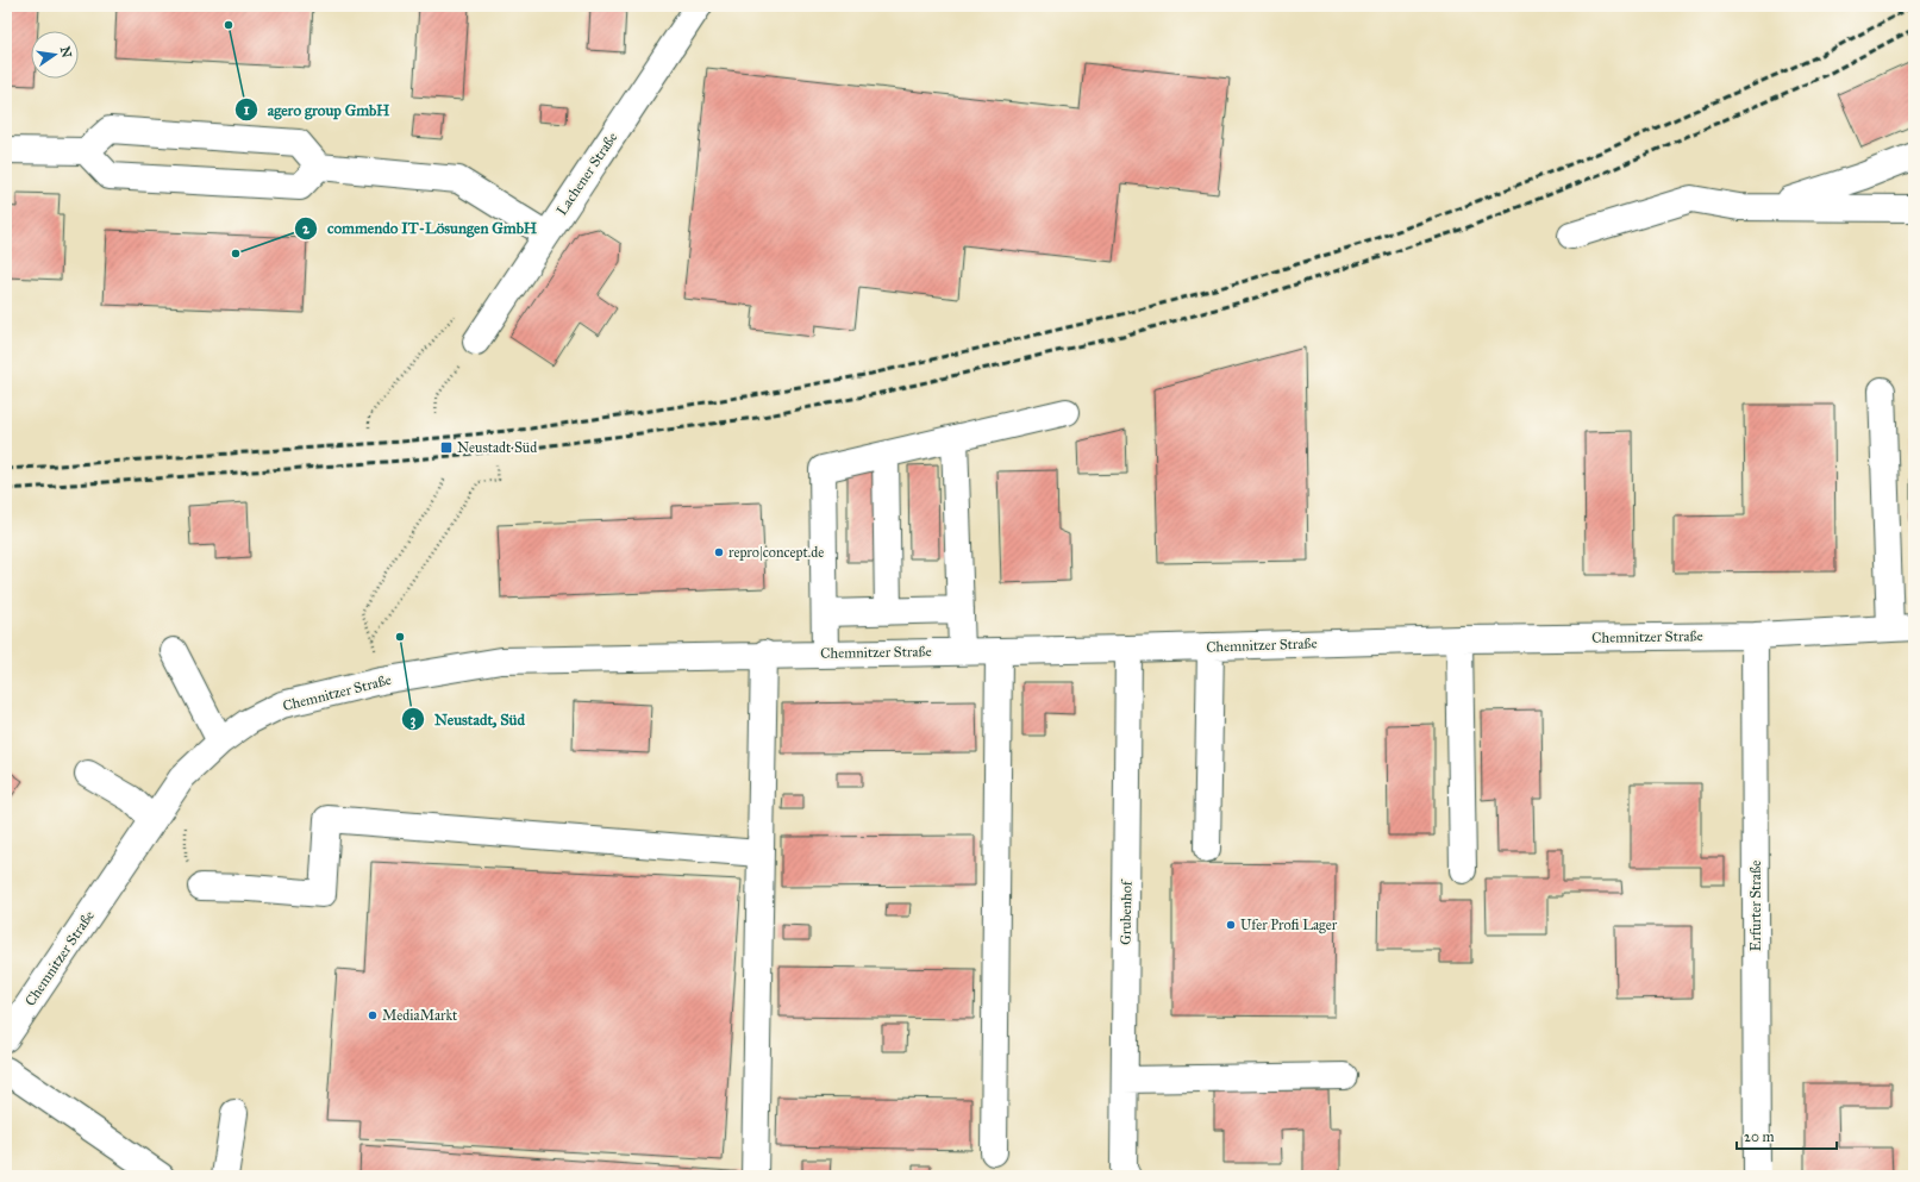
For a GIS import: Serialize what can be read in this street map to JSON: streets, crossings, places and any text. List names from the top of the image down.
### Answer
{
  "streets": {
    "street": [
      "Lachener Straße",
      "Chemnitzer Straße",
      "Erfurter Straße",
      "Grubenhof"
    ]
  },
  "crossings": [
    ["Chemnitzer Straße", "Erfurter Straße"],
    ["Chemnitzer Straße", "Grubenhof"]
  ],
  "places": {
    "other": [
      "agero group GmbH",
      "commendo IT-Lösungen GmbH",
      "repro|concept.de",
      "Neustadt, Süd",
      "Ufer Profi Lager",
      "MediaMarkt"
    ],
    "transit": ["Neustadt Süd"]
  },
  "scale_bar": "20 m",
  "north": "right"
}
